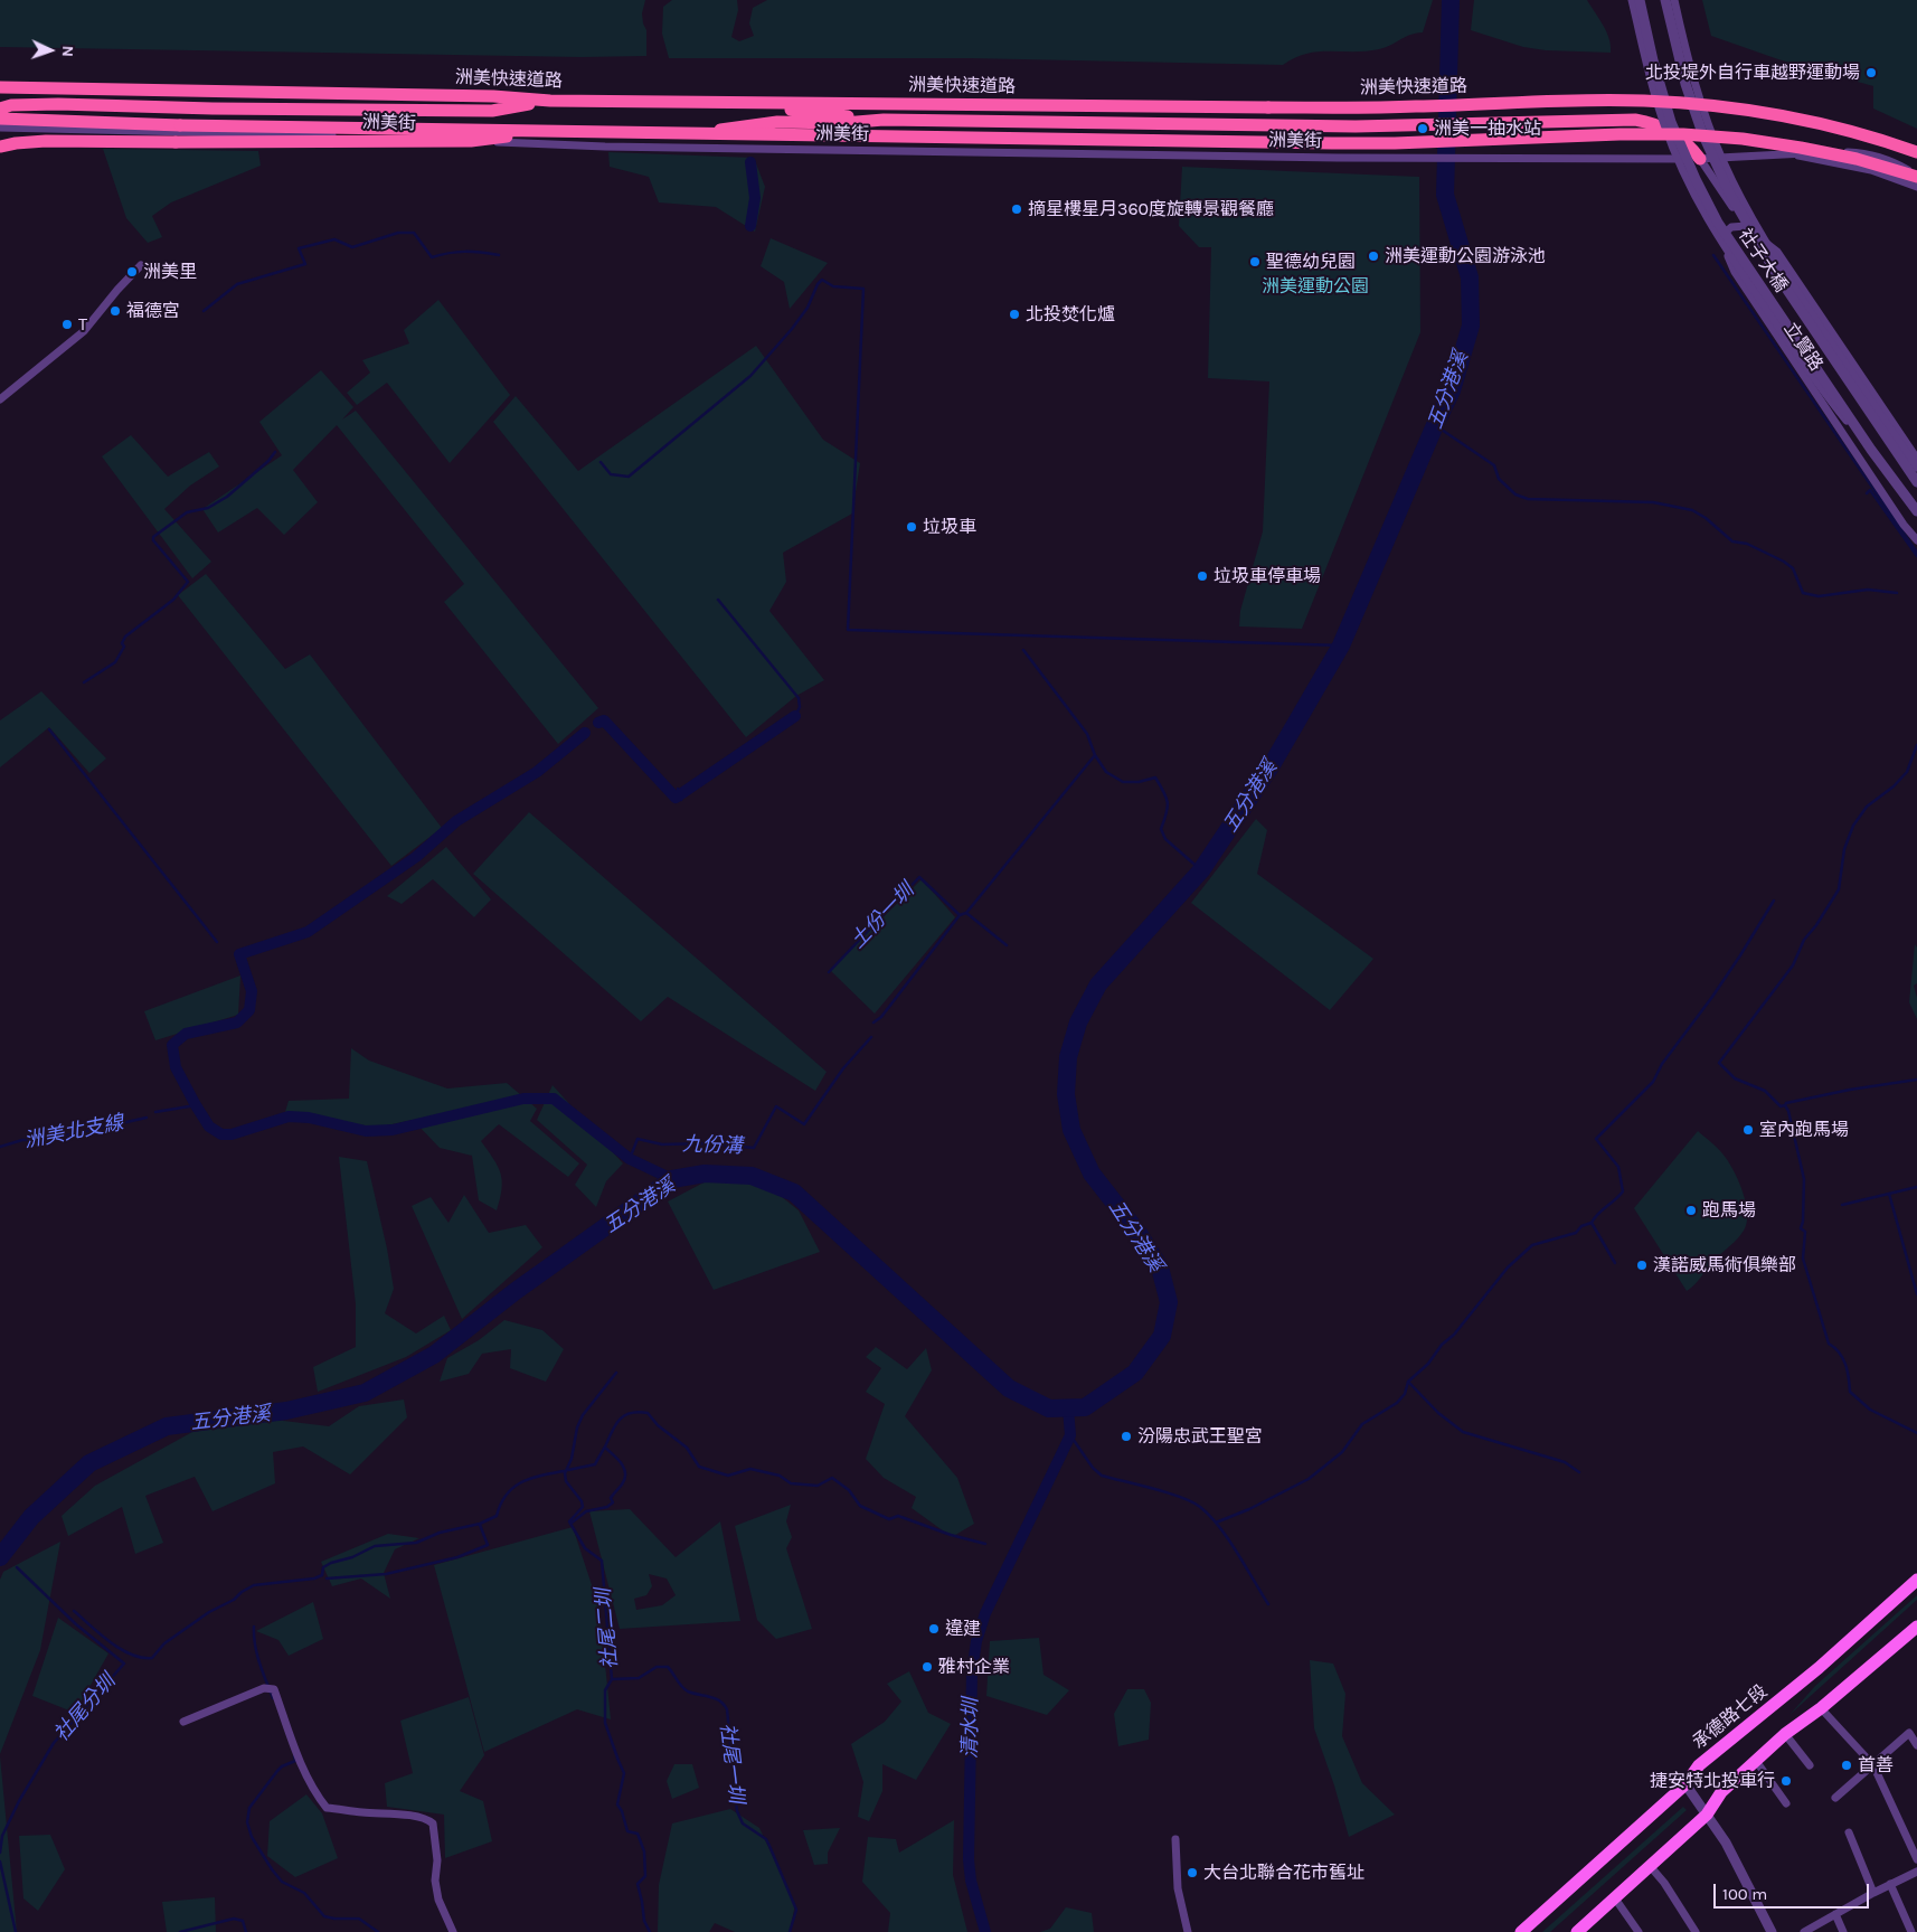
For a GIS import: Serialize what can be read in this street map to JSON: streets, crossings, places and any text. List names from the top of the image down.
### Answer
{
  "streets": {
    "highway": ["洲美快速道路"],
    "main road": ["承德路七段"],
    "street": ["洲美街", "社子大橋", "立賢路"]
  },
  "crossings": [
    ["洲美街", "立賢路"]
  ],
  "water": [
    "五分港溪",
    "土份一圳",
    "洲美北支線",
    "九份溝",
    "社尾二圳",
    "社尾分圳",
    "清水圳",
    "社尾一圳"
  ],
  "parks": ["洲美運動公園"],
  "places": [
    "北投堤外自行車越野運動場",
    "洲美一抽水站",
    "摘星樓星月360度旋轉景觀餐廳",
    "洲美運動公園游泳池",
    "聖德幼兒園",
    "洲美里",
    "福德宮",
    "北投焚化爐",
    "T",
    "垃圾車",
    "垃圾車停車場",
    "室內跑馬場",
    "跑馬場",
    "漢諾威馬術俱樂部",
    "汾陽忠武王聖宮",
    "違建",
    "雅村企業",
    "首善",
    "捷安特北投車行",
    "大台北聯合花市舊址"
  ],
  "scale_bar": "100 m",
  "north": "right"
}
